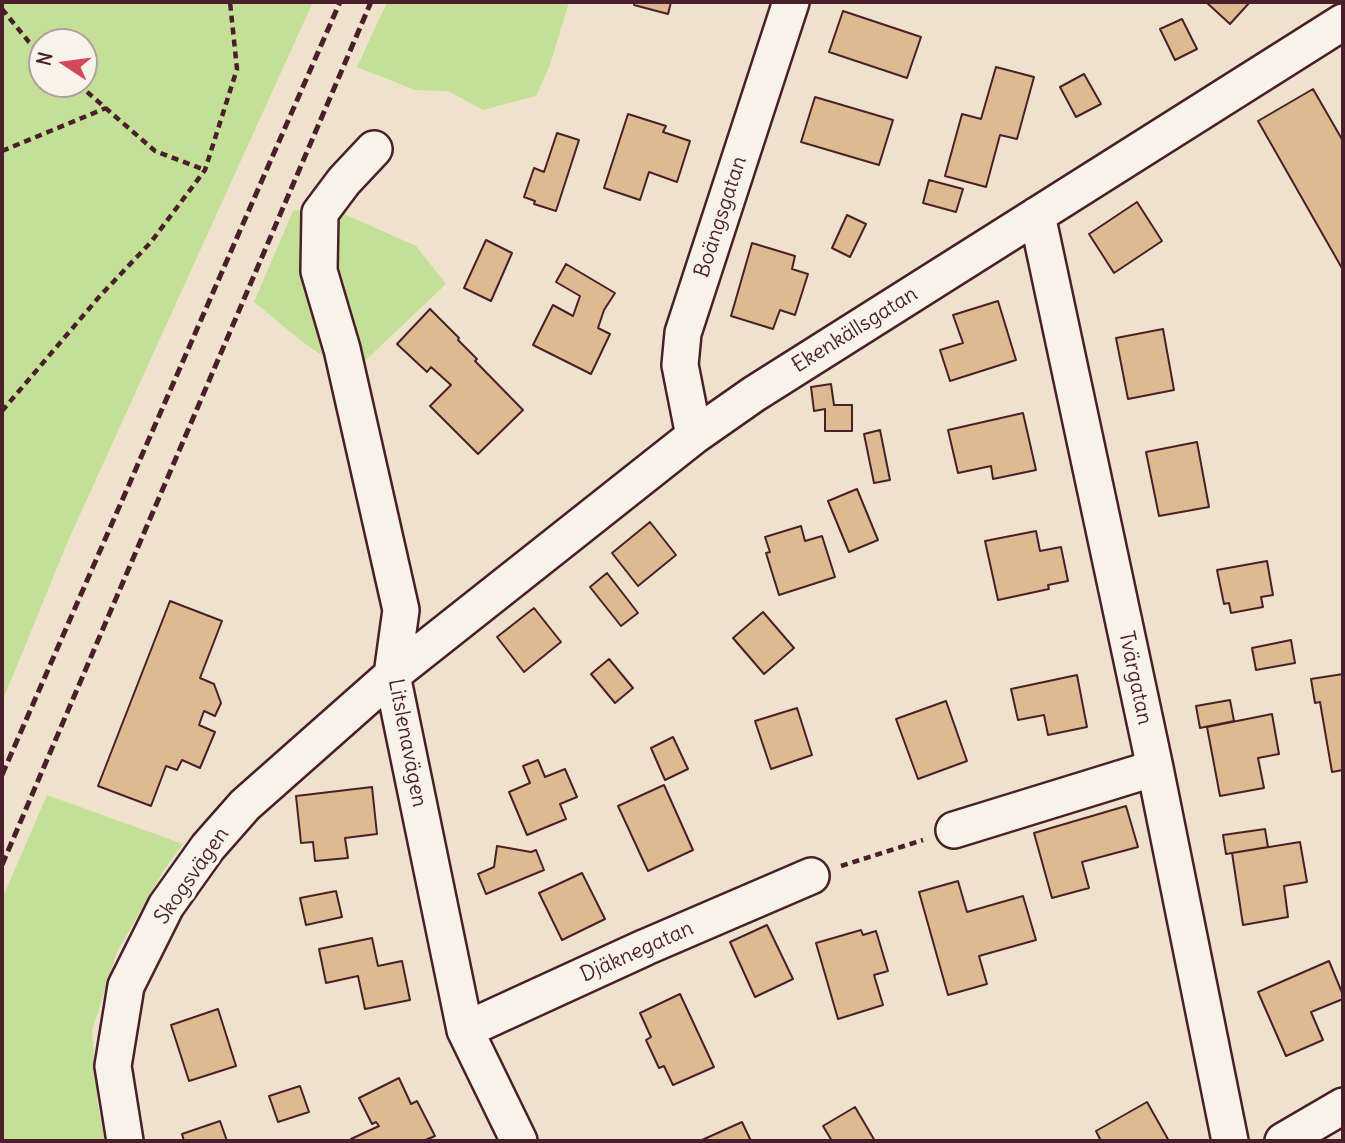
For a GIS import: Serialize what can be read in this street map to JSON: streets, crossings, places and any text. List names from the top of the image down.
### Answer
{
  "streets": {
    "street": [
      "Boängsgatan",
      "Ekenkällsgatan",
      "Tvärgatan",
      "Litslenavägen",
      "Skogsvägen",
      "Djäknegatan"
    ]
  },
  "crossings": [
    ["Boängsgatan", "Ekenkällsgatan"],
    ["Ekenkällsgatan", "Tvärgatan"],
    ["Ekenkällsgatan", "Litslenavägen"],
    ["Ekenkällsgatan", "Skogsvägen"],
    ["Litslenavägen", "Skogsvägen"],
    ["Litslenavägen", "Djäknegatan"]
  ],
  "north": "left"
}
